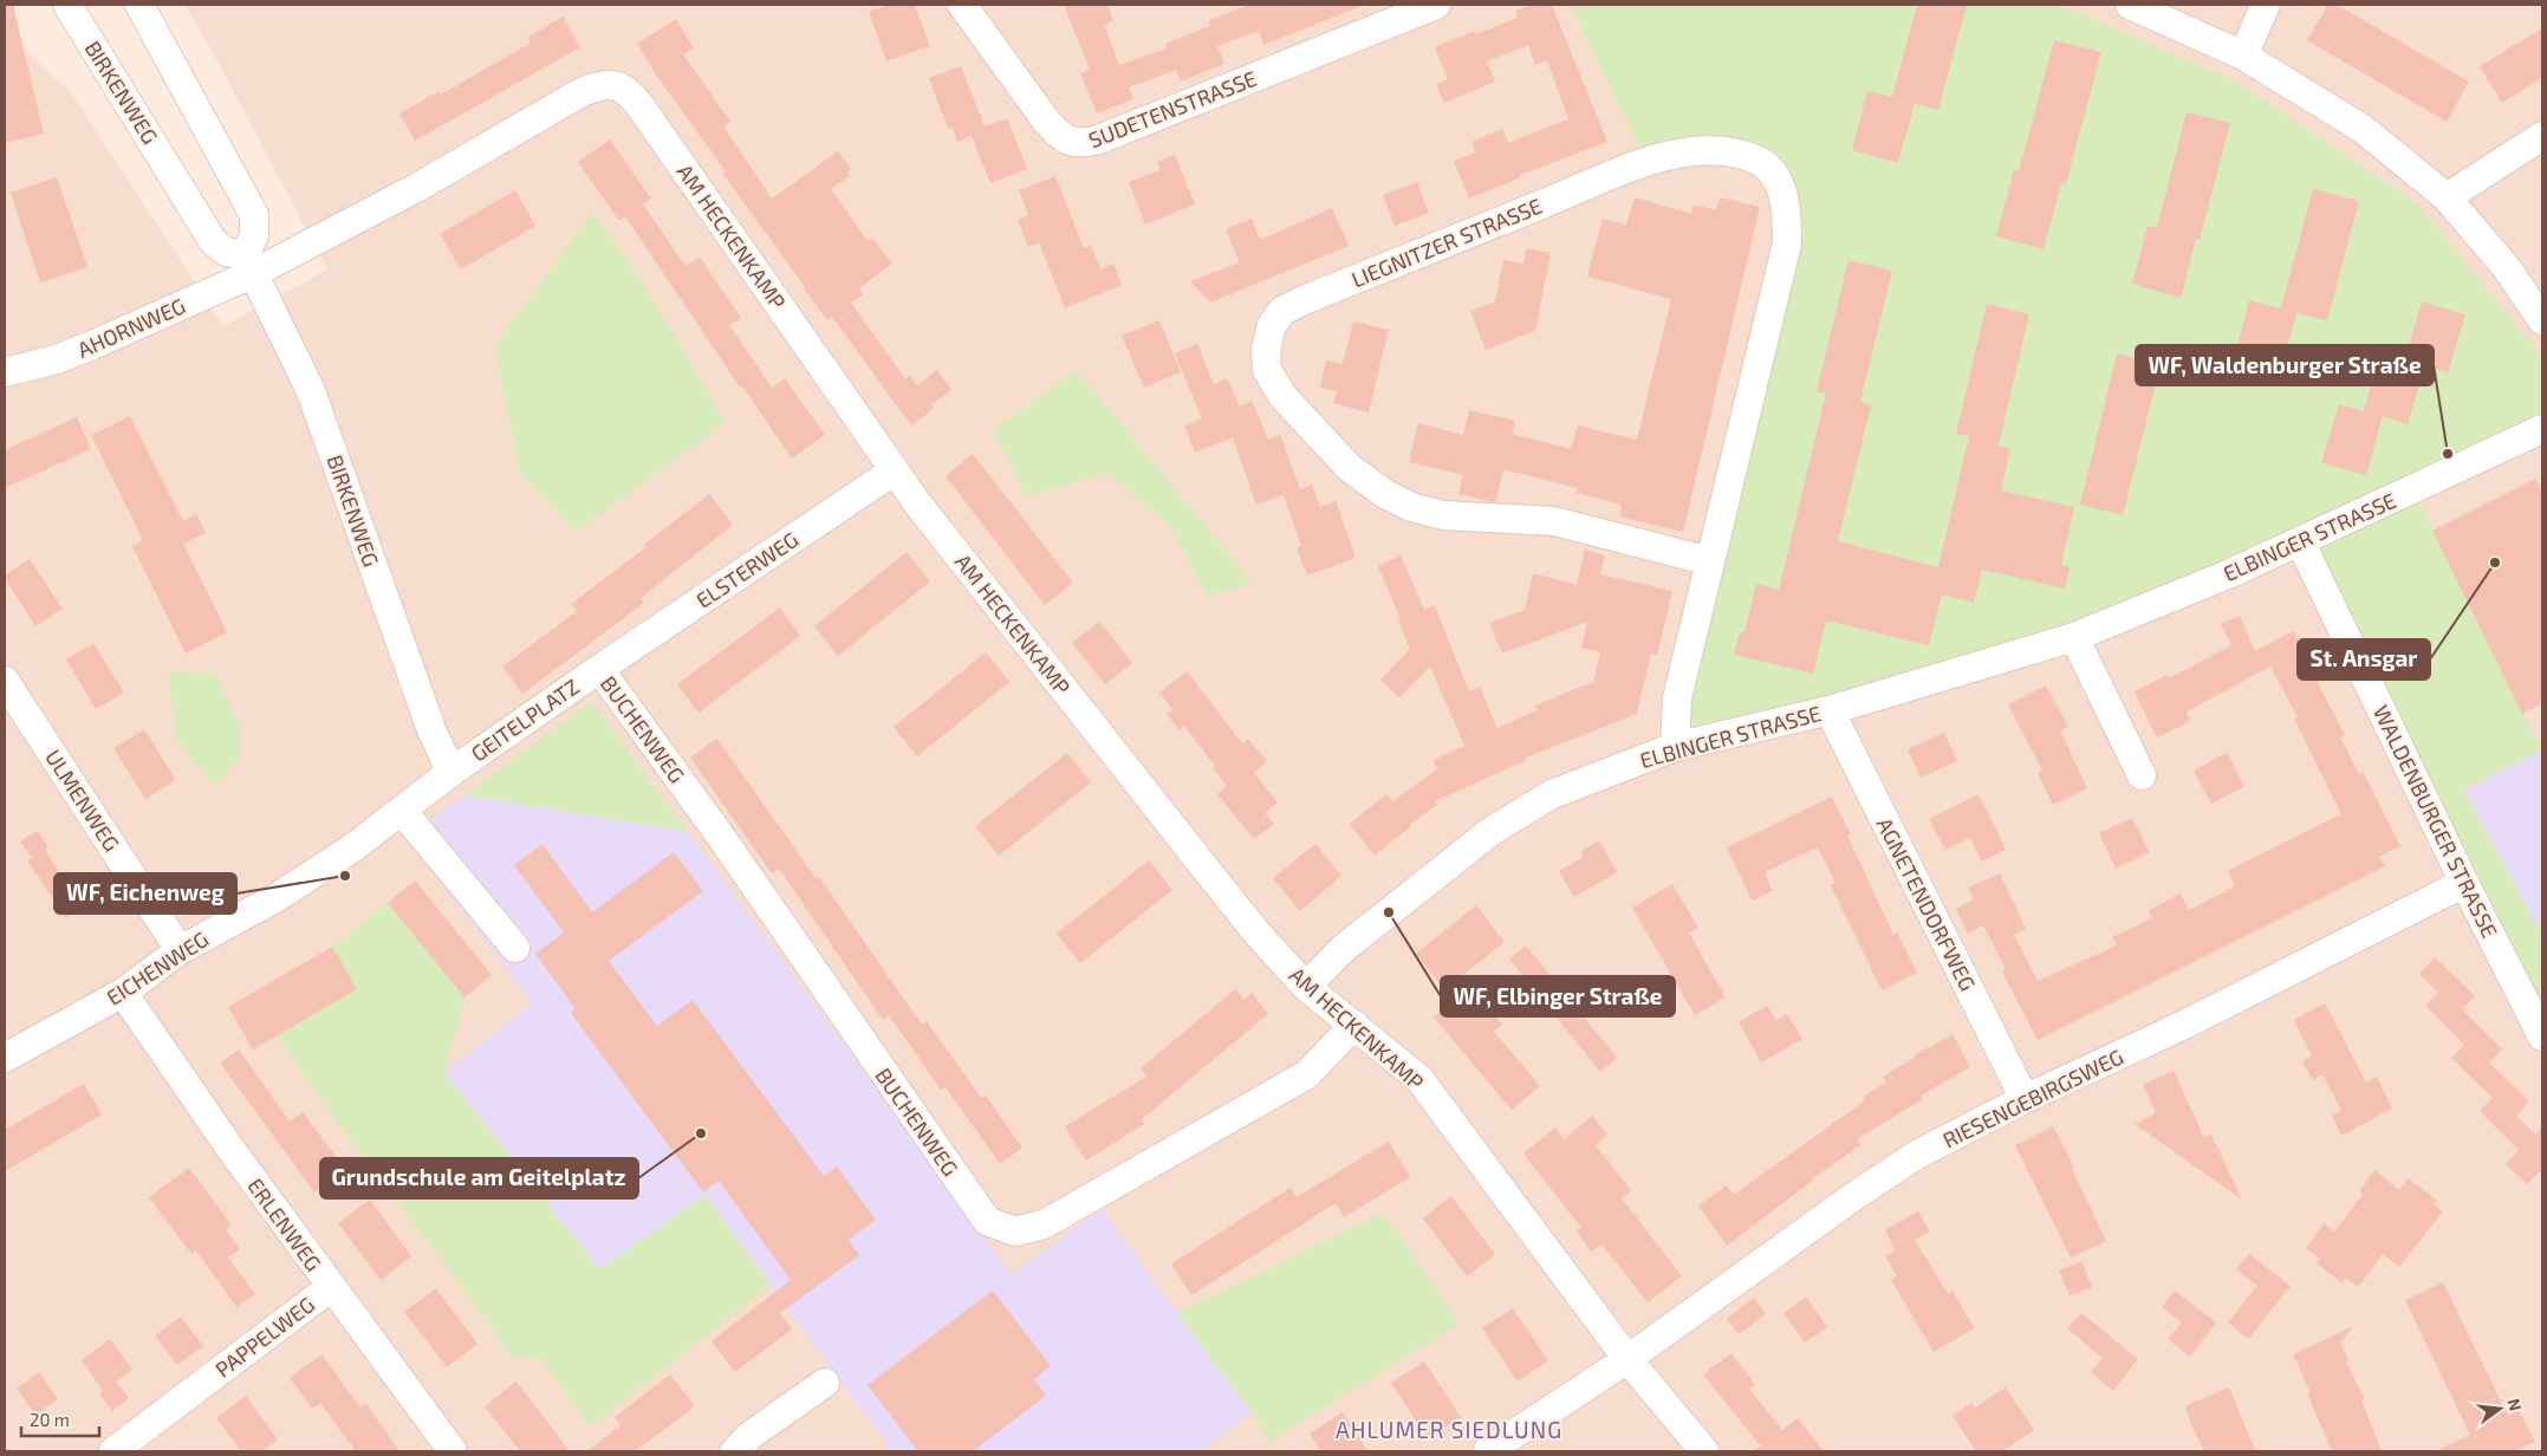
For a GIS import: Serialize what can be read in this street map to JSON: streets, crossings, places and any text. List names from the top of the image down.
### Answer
{
  "streets": {
    "street": [
      "BIRKENWEG",
      "SUDETENSTRASSE",
      "AM HECKENKAMP",
      "LIEGNITZER STRASSE",
      "AHORNWEG",
      "ELBINGER STRASSE",
      "ELSTERWEG",
      "GEITELPLATZ",
      "BUCHENWEG",
      "ULMENWEG",
      "WALDENBURGER STRASSE",
      "AGNETENDORFWEG",
      "EICHENWEG",
      "RIESENGEBIRGSWEG",
      "ERLENWEG",
      "PAPPELWEG"
    ]
  },
  "crossings": [
    ["BIRKENWEG", "AM HECKENKAMP"],
    ["BIRKENWEG", "AHORNWEG"],
    ["BIRKENWEG", "GEITELPLATZ"],
    ["BIRKENWEG", "EICHENWEG"],
    ["AM HECKENKAMP", "AHORNWEG"],
    ["AM HECKENKAMP", "ELBINGER STRASSE"],
    ["AM HECKENKAMP", "ELSTERWEG"],
    ["AM HECKENKAMP", "BUCHENWEG"],
    ["AM HECKENKAMP", "RIESENGEBIRGSWEG"],
    ["LIEGNITZER STRASSE", "ELBINGER STRASSE"],
    ["ELBINGER STRASSE", "WALDENBURGER STRASSE"],
    ["ELBINGER STRASSE", "AGNETENDORFWEG"],
    ["ELSTERWEG", "GEITELPLATZ"],
    ["ELSTERWEG", "BUCHENWEG"],
    ["GEITELPLATZ", "BUCHENWEG"],
    ["GEITELPLATZ", "EICHENWEG"],
    ["ULMENWEG", "EICHENWEG"],
    ["WALDENBURGER STRASSE", "RIESENGEBIRGSWEG"],
    ["AGNETENDORFWEG", "RIESENGEBIRGSWEG"],
    ["EICHENWEG", "ERLENWEG"],
    ["ERLENWEG", "PAPPELWEG"]
  ],
  "districts": ["AHLUMER SIEDLUNG"],
  "places": [
    "WF, Waldenburger Straße",
    "St. Ansgar",
    "WF, Eichenweg",
    "WF, Elbinger Straße",
    "Grundschule am Geitelplatz"
  ],
  "scale_bar": "20 m",
  "north": "right"
}
